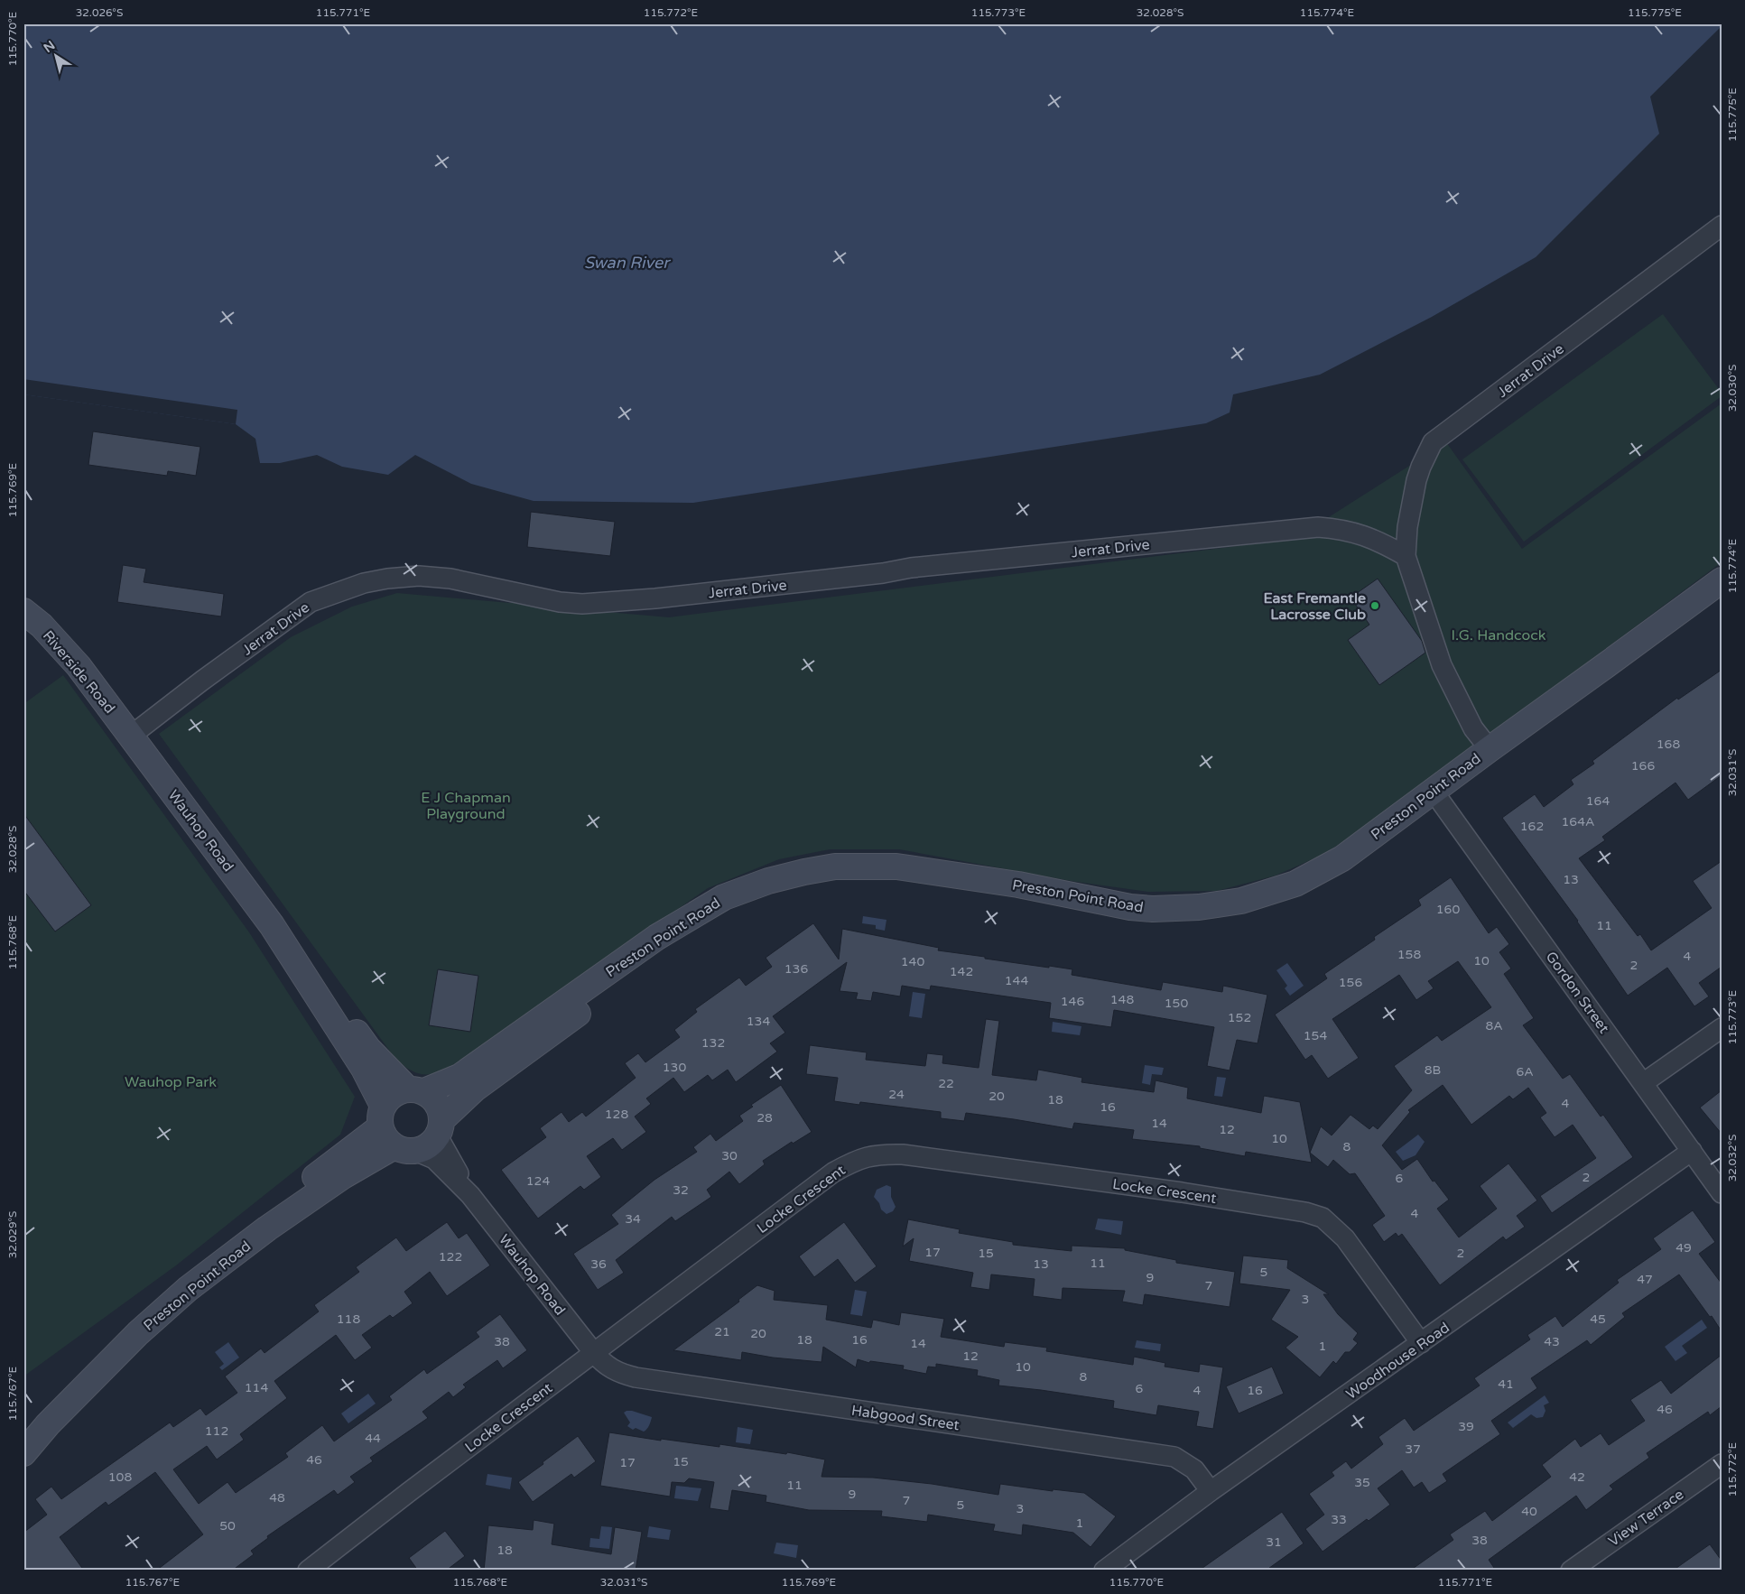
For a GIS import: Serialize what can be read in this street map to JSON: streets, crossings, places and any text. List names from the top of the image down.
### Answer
{
  "streets": {
    "main road": ["Riverside Road", "Preston Point Road", "Wauhop Road"],
    "street": [
      "Jerrat Drive",
      "Gordon Street",
      "Locke Crescent",
      "Woodhouse Road",
      "Habgood Street",
      "View Terrace"
    ]
  },
  "crossings": [
    ["Jerrat Drive", "Riverside Road"],
    ["Jerrat Drive", "Preston Point Road"],
    ["Jerrat Drive", "Wauhop Road"],
    ["Riverside Road", "Wauhop Road"],
    ["Preston Point Road", "Wauhop Road"],
    ["Preston Point Road", "Gordon Street"],
    ["Wauhop Road", "Locke Crescent"],
    ["Wauhop Road", "Habgood Street"],
    ["Gordon Street", "Woodhouse Road"],
    ["Locke Crescent", "Woodhouse Road"],
    ["Locke Crescent", "Habgood Street"],
    ["Woodhouse Road", "Habgood Street"]
  ],
  "water": ["Swan River"],
  "parks": ["I.G. Handcock", "E J Chapman Playground", "Wauhop Park"],
  "places": ["East Fremantle Lacrosse Club"],
  "house_numbers": [
    "168",
    "166",
    "164",
    "164A",
    "162",
    "13",
    "160",
    "11",
    "158",
    "4",
    "10",
    "140",
    "2",
    "136",
    "142",
    "144",
    "156",
    "148",
    "146",
    "150",
    "152",
    "134",
    "8A",
    "154",
    "132",
    "130",
    "8B",
    "6A",
    "22",
    "24",
    "20",
    "18",
    "4",
    "16",
    "128",
    "28",
    "14",
    "12",
    "10",
    "8",
    "30",
    "2",
    "6",
    "124",
    "32",
    "4",
    "34",
    "49",
    "17",
    "15",
    "2",
    "122",
    "11",
    "36",
    "13",
    "5",
    "9",
    "47",
    "7",
    "3",
    "118",
    "45",
    "21",
    "20",
    "18",
    "16",
    "38",
    "43",
    "14",
    "1",
    "12",
    "10",
    "8",
    "41",
    "114",
    "6",
    "4",
    "16",
    "46",
    "39",
    "112",
    "44",
    "37",
    "46",
    "15",
    "17",
    "108",
    "42",
    "35",
    "11",
    "9",
    "48",
    "7",
    "5",
    "3",
    "40",
    "33",
    "1",
    "50",
    "38",
    "31",
    "18"
  ],
  "north": "top left",
  "coordinates": [
    "32.026°S",
    "115.771°E",
    "115.772°E",
    "115.773°E",
    "32.028°S",
    "115.774°E",
    "115.775°E",
    "115.770°E",
    "32.030°S",
    "115.769°E",
    "32.031°S",
    "115.768°E",
    "32.032°S",
    "32.029°S",
    "115.767°E"
  ]
}
